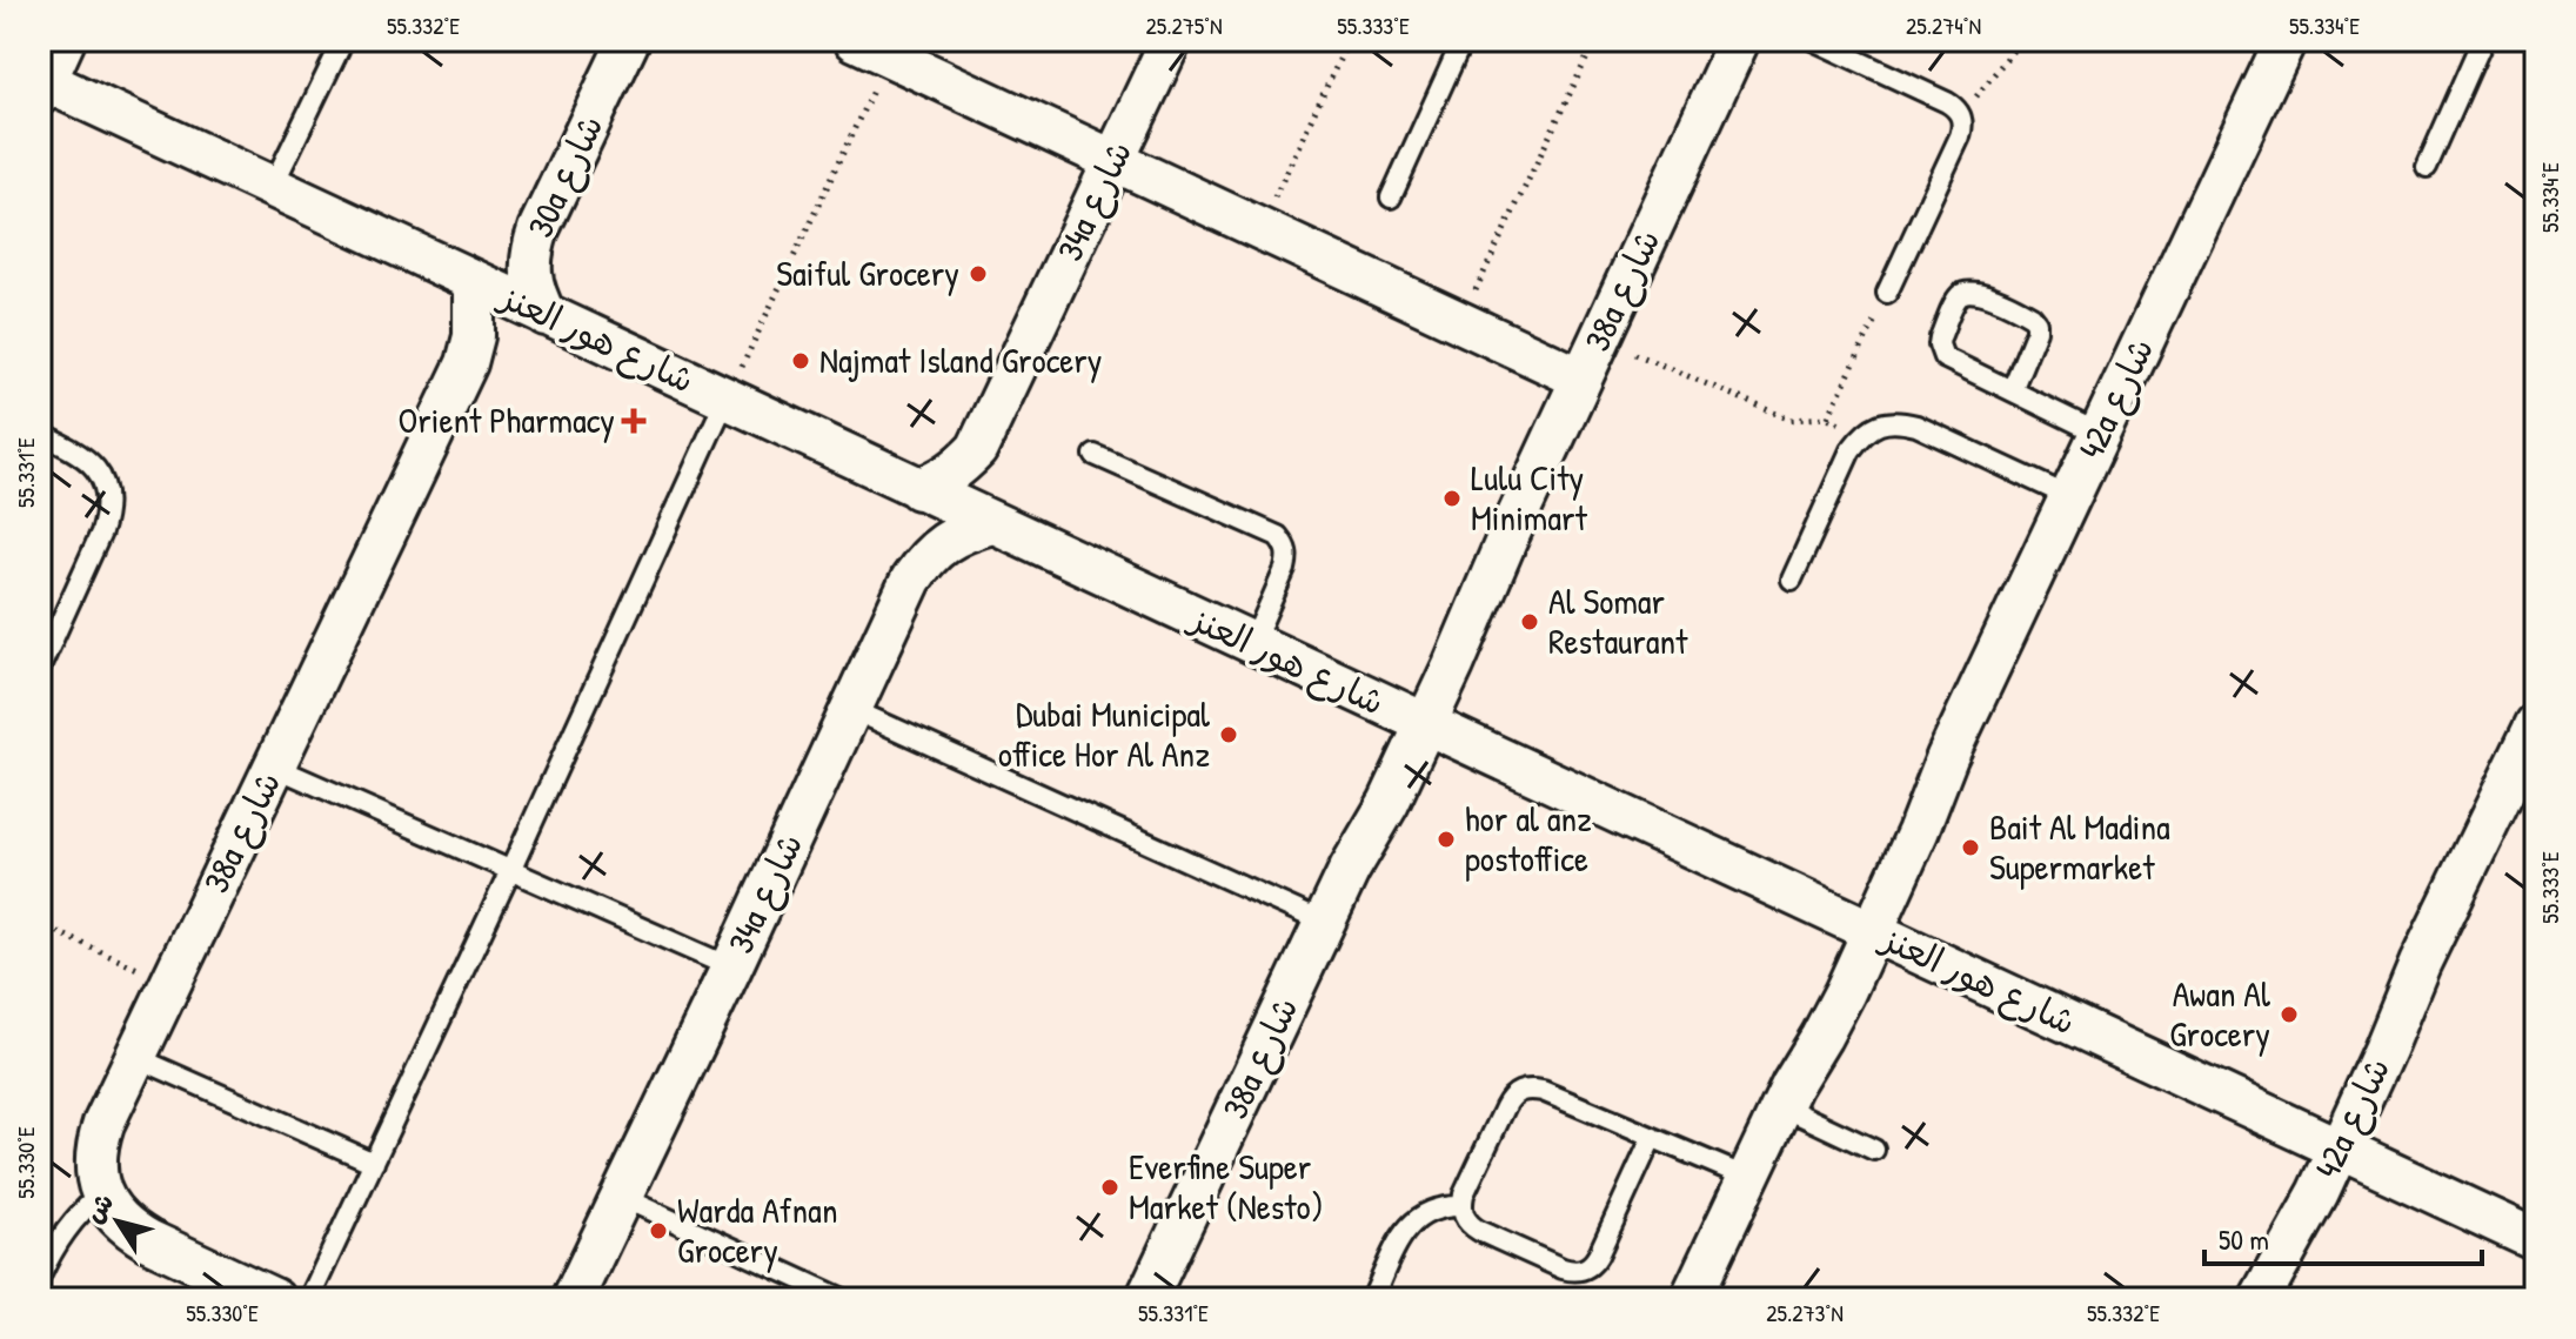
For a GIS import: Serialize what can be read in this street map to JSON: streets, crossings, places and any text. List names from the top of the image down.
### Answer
{
  "streets": {
    "street": [
      "30a شارع",
      "34a شارع",
      "38a شارع",
      "شارع هور العنز",
      "42a شارع"
    ]
  },
  "crossings": [
    ["30a شارع", "شارع هور العنز"],
    ["34a شارع", "شارع هور العنز"],
    ["38a شارع", "شارع هور العنز"],
    ["شارع هور العنز", "42a شارع"]
  ],
  "places": {
    "other": [
      "Saiful Grocery",
      "Najmat Island Grocery",
      "Lulu City Minimart",
      "Al Somar Restaurant",
      "Dubai Municipal office Hor Al Anz",
      "hor al anz postoffice",
      "Bait Al Madina Supermarket",
      "Awan Al Grocery",
      "Everfine Super Market (Nesto)",
      "Warda Afnan Grocery"
    ],
    "health": ["Orient Pharmacy"]
  },
  "scale_bar": "50 m",
  "north": "top left",
  "coordinates": [
    "55.332°E",
    "25.275°N",
    "55.333°E",
    "25.274°N",
    "55.334°E",
    "55.331°E",
    "55.330°E",
    "25.273°N"
  ]
}
